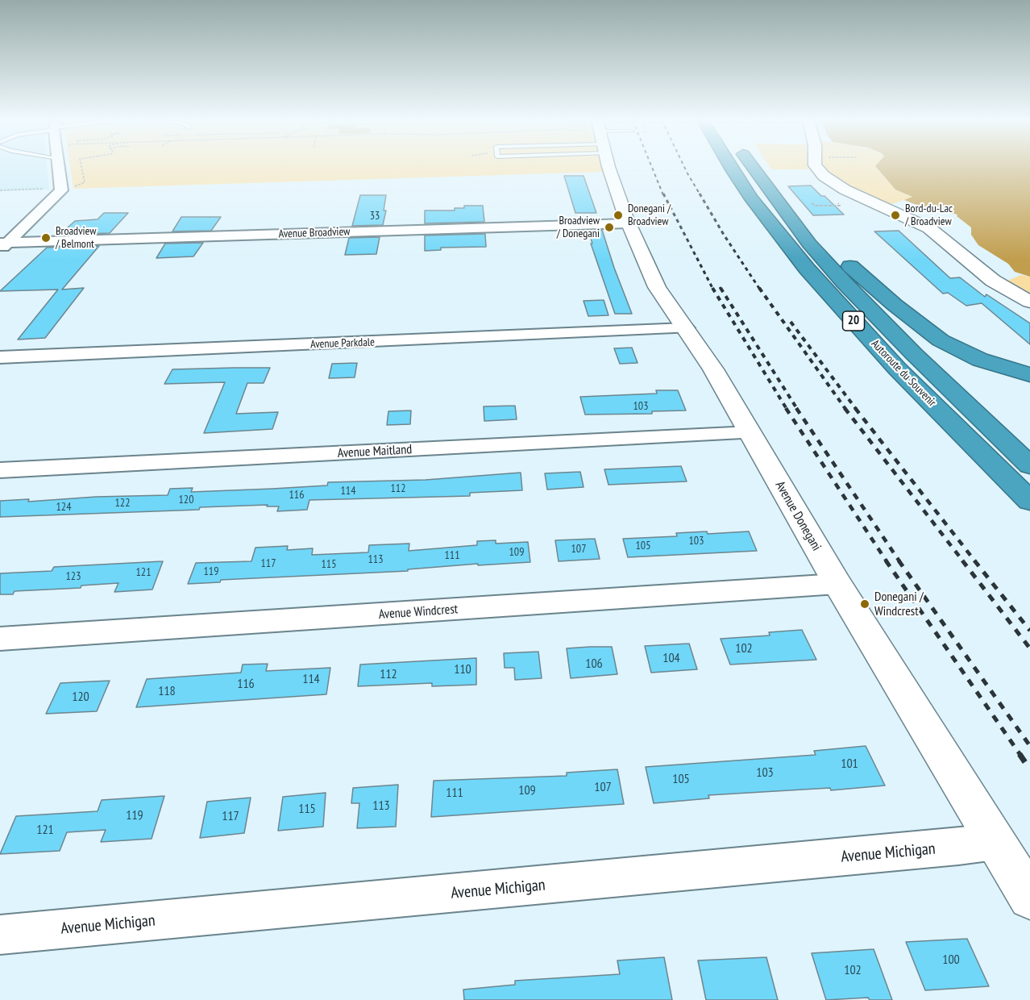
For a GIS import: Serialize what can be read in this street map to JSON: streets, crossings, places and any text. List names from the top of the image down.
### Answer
{
  "streets": {
    "highway": ["20", "Autoroute du Souvenir"],
    "street": [
      "Avenue Broadview",
      "Avenue Parkdale",
      "Avenue Maitland",
      "Avenue Donegani",
      "Avenue Windcrest",
      "Avenue Michigan"
    ]
  },
  "crossings": [
    ["Avenue Broadview", "Avenue Donegani"],
    ["Avenue Parkdale", "Avenue Donegani"],
    ["Avenue Maitland", "Avenue Donegani"],
    ["Avenue Donegani", "Avenue Windcrest"],
    ["Avenue Donegani", "Avenue Michigan"]
  ],
  "places": [
    "Donegani / Broadview",
    "Bord-du-Lac / Broadview",
    "Broadview / Donegani",
    "Broadview / Belmont",
    "Donegani / Windcrest"
  ],
  "house_numbers": [
    "33",
    "103",
    "112",
    "114",
    "116",
    "120",
    "122",
    "124",
    "103",
    "105",
    "107",
    "109",
    "111",
    "113",
    "117",
    "115",
    "119",
    "121",
    "123",
    "102",
    "104",
    "106",
    "110",
    "112",
    "114",
    "116",
    "118",
    "120",
    "101",
    "103",
    "105",
    "107",
    "109",
    "111",
    "113",
    "115",
    "119",
    "117",
    "121",
    "100",
    "102"
  ]
}
